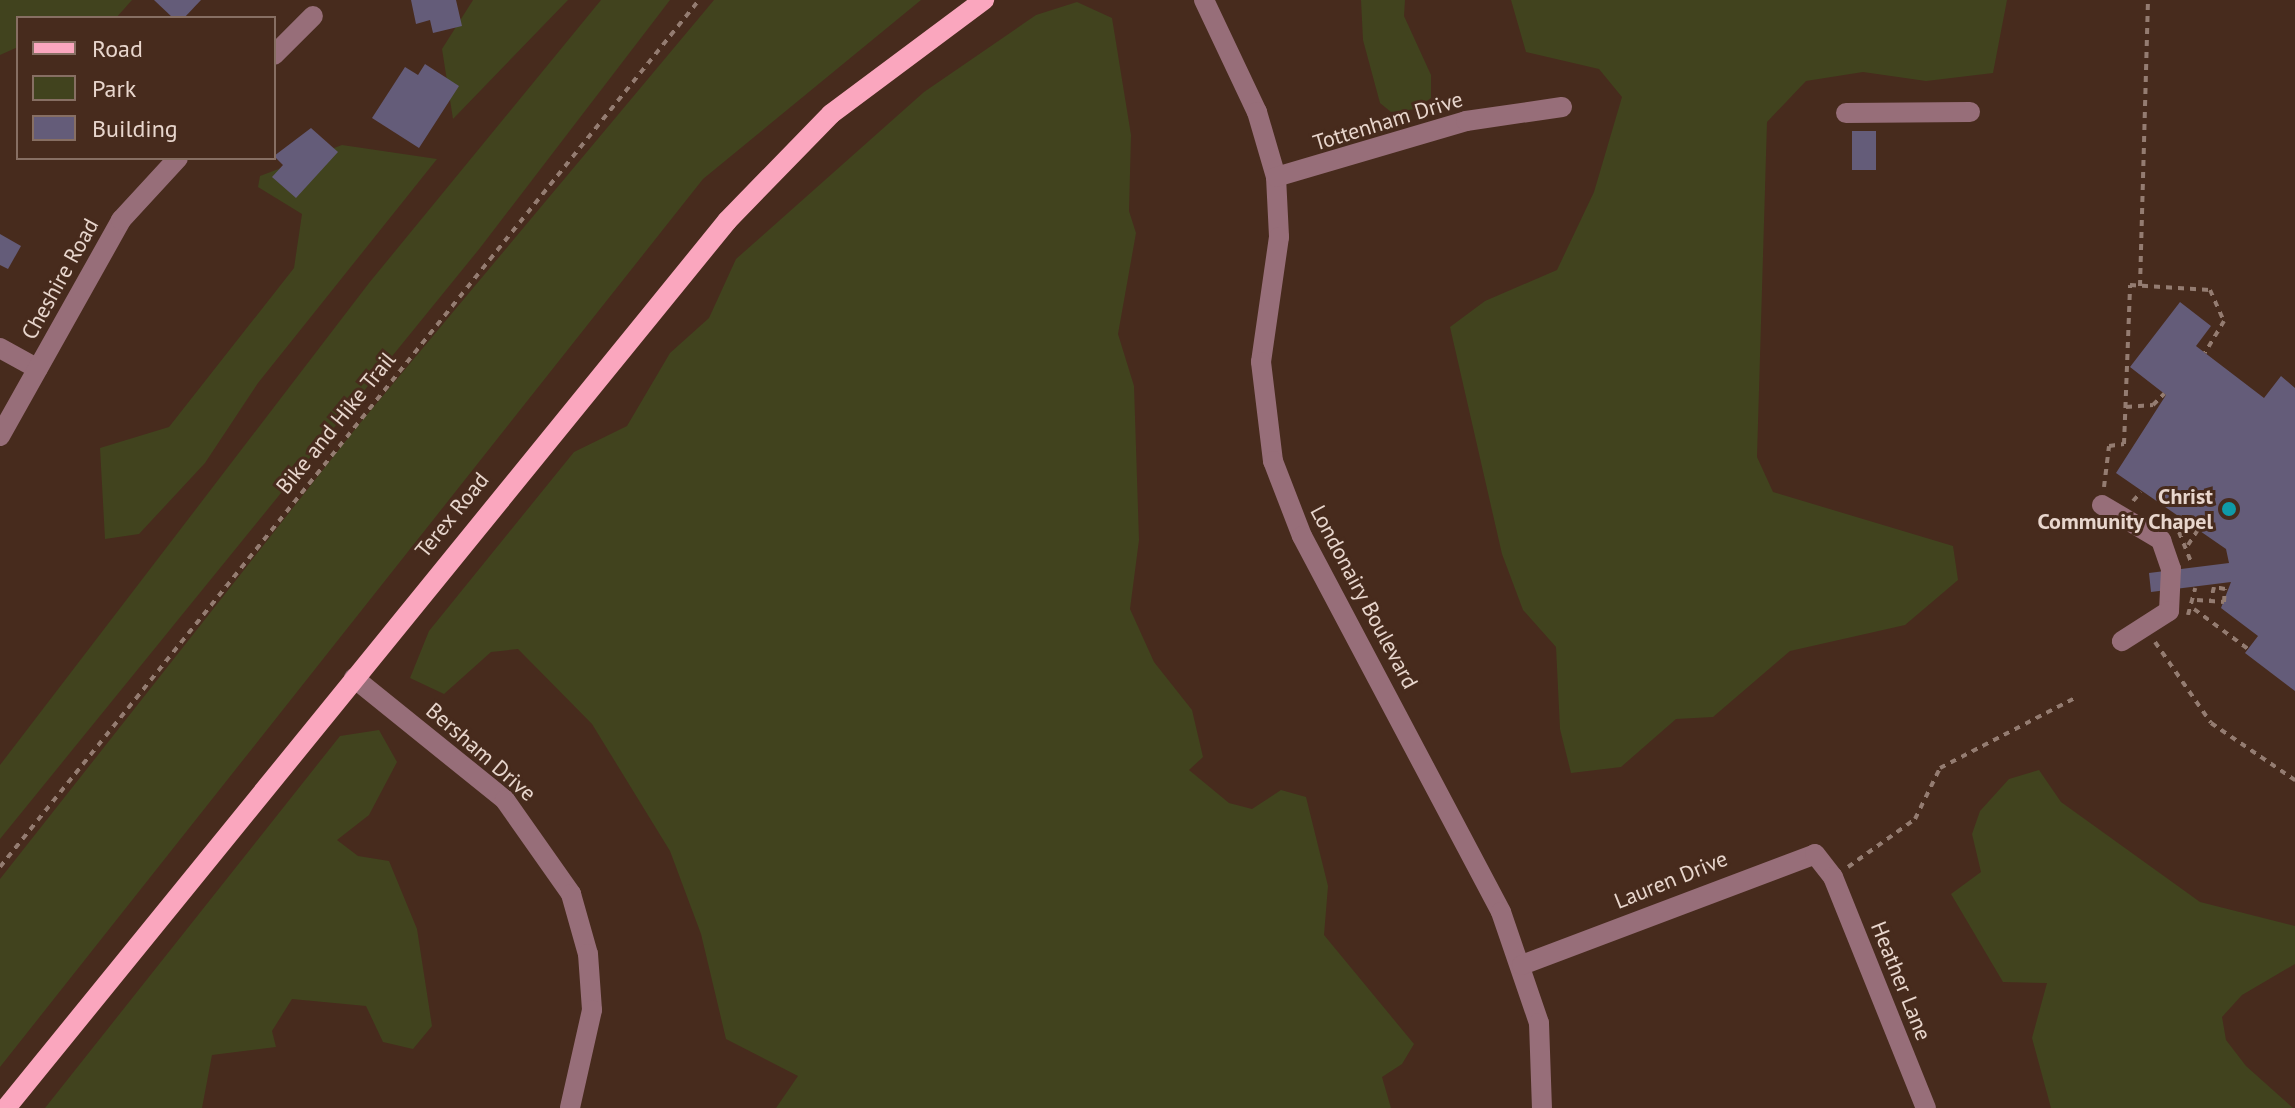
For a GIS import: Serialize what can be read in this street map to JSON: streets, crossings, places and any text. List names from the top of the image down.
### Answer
{
  "streets": {
    "main road": ["Terex Road"],
    "street": [
      "Tottenham Drive",
      "Cheshire Road",
      "Londonairy Boulevard",
      "Bersham Drive",
      "Lauren Drive",
      "Heather Lane"
    ],
    "path": ["Bike and Hike Trail"]
  },
  "crossings": [
    ["Tottenham Drive", "Londonairy Boulevard"],
    ["Terex Road", "Bersham Drive"],
    ["Londonairy Boulevard", "Lauren Drive"],
    ["Lauren Drive", "Heather Lane"]
  ],
  "places": ["Christ Community Chapel"],
  "legend": ["Road", "Park", "Building"]
}
